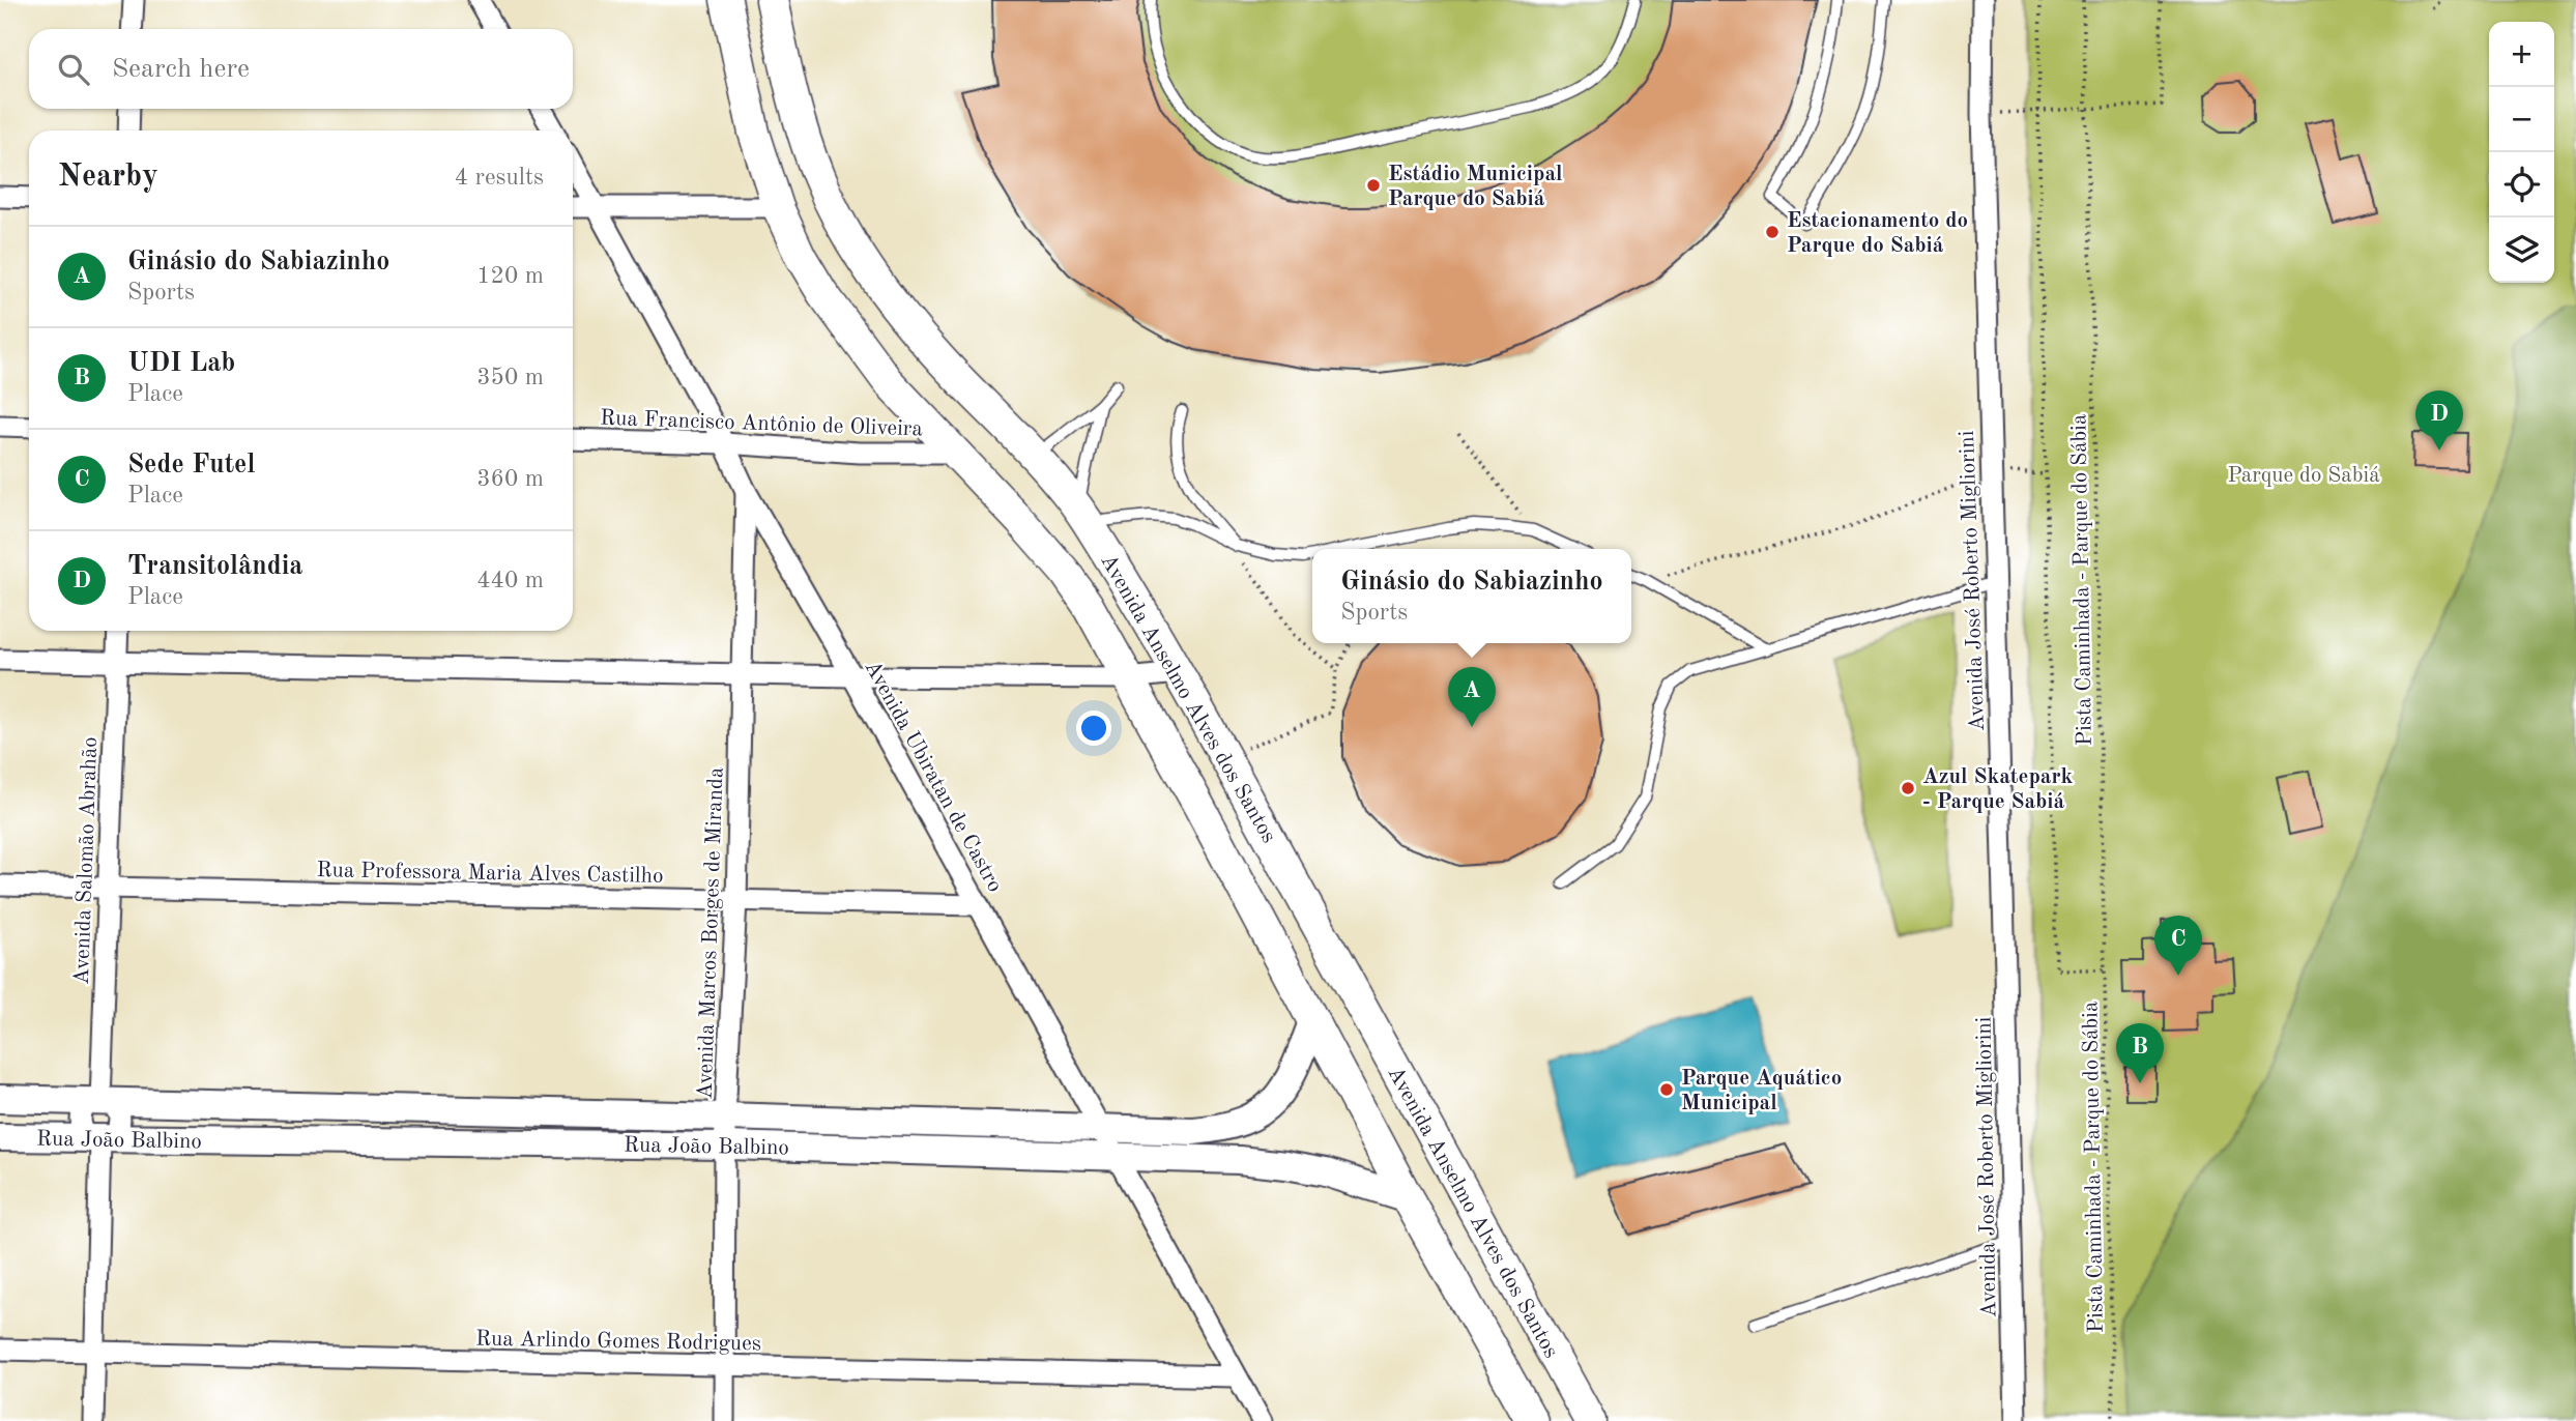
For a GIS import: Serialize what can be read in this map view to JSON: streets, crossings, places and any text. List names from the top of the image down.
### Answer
{
  "streets": {
    "main road": ["Avenida Anselmo Alves dos Santos", "Rua João Balbino"],
    "street": [
      "Rua Francisco Antônio de Oliveira",
      "Avenida José Roberto Migliorini",
      "Avenida Ubiratan de Castro",
      "Avenida Salomão Abrahão",
      "Rua Professora Maria Alves Castilho",
      "Avenida Marcos Borges de Miranda",
      "Rua Arlindo Gomes Rodrigues"
    ],
    "path": ["Pista Caminhada - Parque do Sábia"]
  },
  "crossings": [
    ["Rua Francisco Antônio de Oliveira", "Avenida Anselmo Alves dos Santos"],
    ["Rua Francisco Antônio de Oliveira", "Avenida Ubiratan de Castro"],
    ["Avenida Anselmo Alves dos Santos", "Rua João Balbino"],
    ["Avenida Ubiratan de Castro", "Rua Professora Maria Alves Castilho"],
    ["Avenida Ubiratan de Castro", "Avenida Marcos Borges de Miranda"],
    ["Avenida Ubiratan de Castro", "Rua João Balbino"],
    ["Avenida Ubiratan de Castro", "Rua Arlindo Gomes Rodrigues"],
    ["Avenida Salomão Abrahão", "Rua Professora Maria Alves Castilho"],
    ["Avenida Salomão Abrahão", "Rua João Balbino"],
    ["Rua Professora Maria Alves Castilho", "Avenida Marcos Borges de Miranda"],
    ["Avenida Marcos Borges de Miranda", "Rua João Balbino"],
    ["Avenida Marcos Borges de Miranda", "Rua Arlindo Gomes Rodrigues"]
  ],
  "parks": ["Parque do Sabiá"],
  "places": [
    "Estádio Municipal Parque do Sabiá",
    "Estacionamento do Parque do Sabiá",
    "Azul Skatepark - Parque Sabiá",
    "Parque Aquático Municipal"
  ],
  "page": {
    "map_buttons": ["+", "−"],
    "search": "Search here",
    "heading": ["Nearby", "4 results"],
    "list": [
      {
        "mark": "A",
        "name": "Ginásio do Sabiazinho",
        "note": "Sports",
        "value": "120 m"
      },
      {
        "mark": "B",
        "name": "UDI Lab",
        "note": "Place",
        "value": "350 m"
      },
      {
        "mark": "C",
        "name": "Sede Futel",
        "note": "Place",
        "value": "360 m"
      },
      {
        "mark": "D",
        "name": "Transitolândia",
        "note": "Place",
        "value": "440 m"
      }
    ],
    "pins": [
      "D",
      "A",
      "C",
      "B"
    ],
    "popup": ["Ginásio do Sabiazinho", "Sports"]
  }
}
